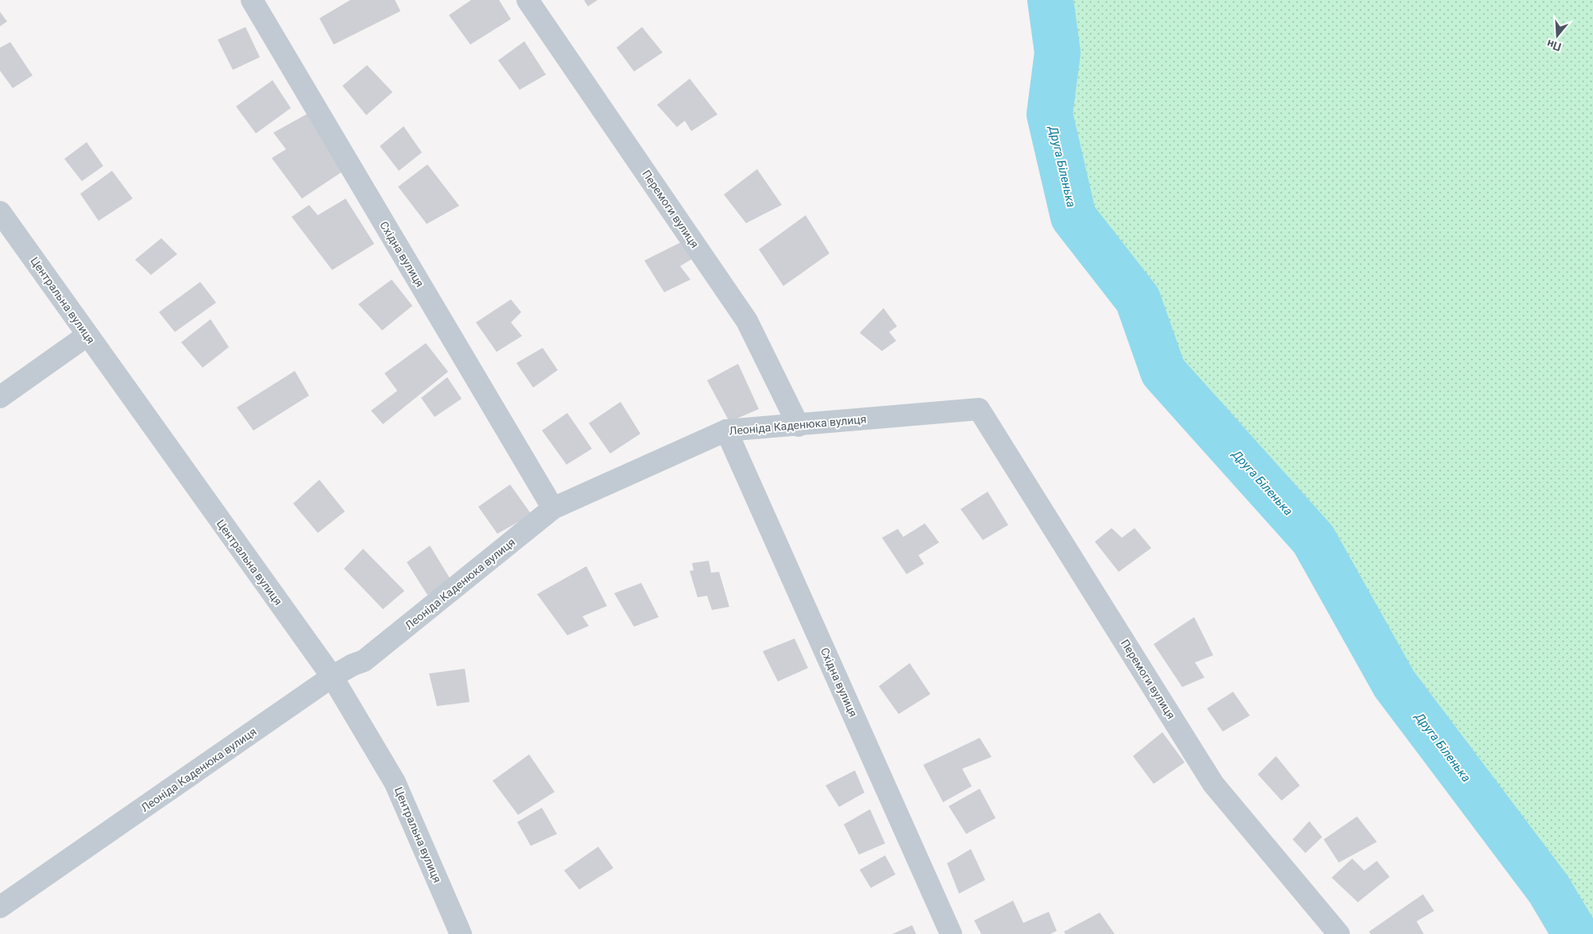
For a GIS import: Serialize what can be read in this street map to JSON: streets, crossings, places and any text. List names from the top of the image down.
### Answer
{
  "streets": {
    "street": [
      "Перемоги вулиця",
      "Східна вулиця",
      "Центральна вулиця",
      "Леоніда Каденюка вулиця"
    ]
  },
  "crossings": [
    ["Перемоги вулиця", "Леоніда Каденюка вулиця"],
    ["Східна вулиця", "Леоніда Каденюка вулиця"],
    ["Центральна вулиця", "Леоніда Каденюка вулиця"]
  ],
  "water": ["Друга Біленька"],
  "north": "bottom"
}
